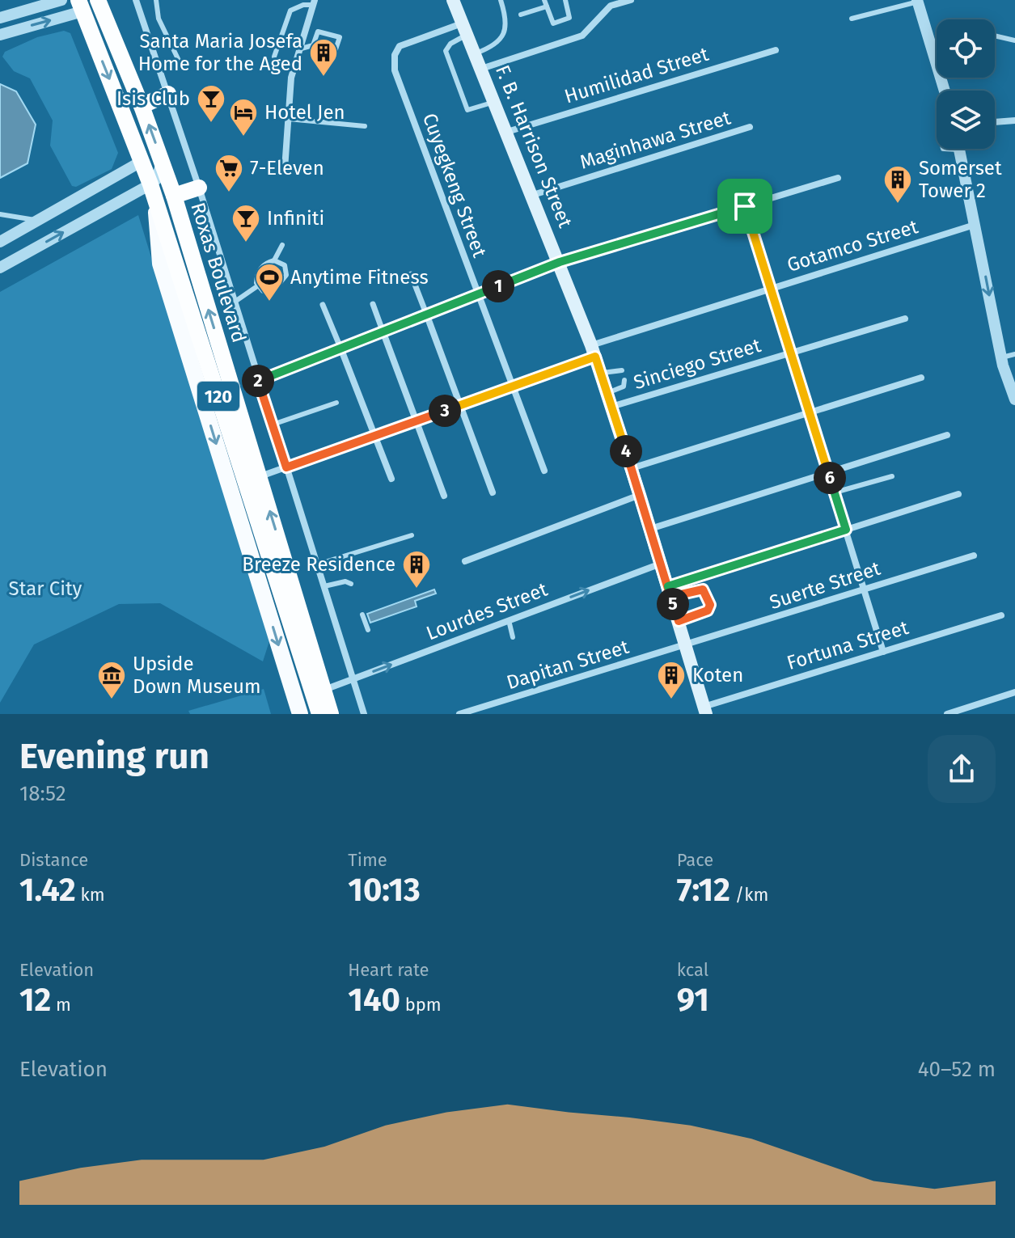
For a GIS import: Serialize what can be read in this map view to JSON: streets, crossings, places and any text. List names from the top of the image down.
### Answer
{
  "streets": {
    "highway": ["Roxas Boulevard", "120"],
    "main road": ["F. B. Harrison Street"],
    "street": [
      "Humilidad Street",
      "Maginhawa Street",
      "Cuyegkeng Street",
      "Gotamco Street",
      "Sinciego Street",
      "Suerte Street",
      "Lourdes Street",
      "Fortuna Street",
      "Dapitan Street"
    ]
  },
  "crossings": [
    ["Humilidad Street", "F. B. Harrison Street"],
    ["Maginhawa Street", "F. B. Harrison Street"],
    ["F. B. Harrison Street", "Cuyegkeng Street"],
    ["F. B. Harrison Street", "Gotamco Street"],
    ["F. B. Harrison Street", "Sinciego Street"],
    ["F. B. Harrison Street", "Suerte Street"],
    ["F. B. Harrison Street", "Lourdes Street"],
    ["F. B. Harrison Street", "Fortuna Street"],
    ["F. B. Harrison Street", "Dapitan Street"],
    ["Cuyegkeng Street", "Gotamco Street"],
    ["Gotamco Street", "Roxas Boulevard"],
    ["Roxas Boulevard", "Lourdes Street"],
    ["Suerte Street", "Dapitan Street"]
  ],
  "one_way": ["Lourdes Street"],
  "parks": ["Star City"],
  "places": {
    "building": [
      "Santa Maria Josefa Home for the Aged",
      "Somerset Tower 2",
      "Breeze Residence",
      "Koten"
    ],
    "bar": ["Isis Club", "Infiniti"],
    "hotel": ["Hotel Jen"],
    "supermarket": ["7-Eleven"],
    "sports": ["Anytime Fitness"],
    "museum": ["Upside Down Museum"]
  },
  "page": {
    "pins": [
      "1",
      "2",
      "3",
      "4",
      "6",
      "5"
    ],
    "heading": ["Evening run", "18:52"],
    "stats": [
      ["Distance", "1.42 km"],
      ["Time", "10:13"],
      ["Pace", "7:12 /km"],
      ["Elevation", "12 m"],
      ["Heart rate", "140 bpm"],
      ["kcal", "91"]
    ],
    "chart": ["Elevation", "40–52 m"]
  }
}
